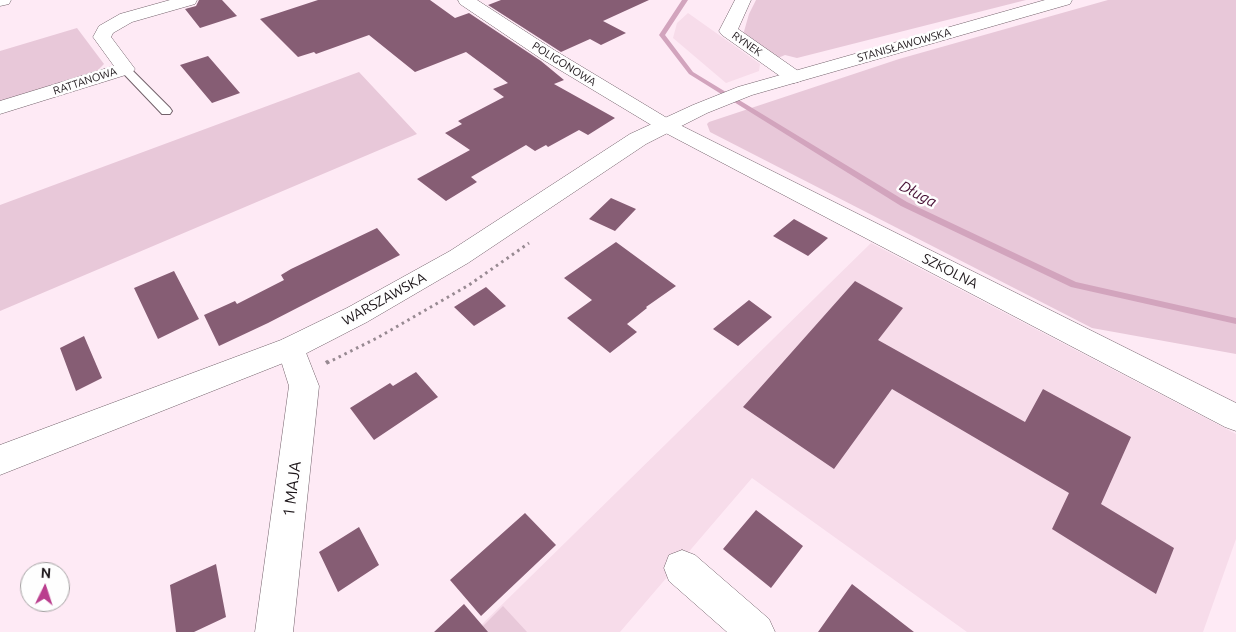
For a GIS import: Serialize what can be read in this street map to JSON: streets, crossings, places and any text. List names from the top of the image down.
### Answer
{
  "streets": {
    "street": [
      "RYNEK",
      "STANISŁAWOWSKA",
      "POLIGONOWA",
      "RATTANOWA",
      "SZKOLNA",
      "WARSZAWSKA",
      "1 MAJA"
    ]
  },
  "crossings": [
    ["RYNEK", "STANISŁAWOWSKA"],
    ["STANISŁAWOWSKA", "WARSZAWSKA"],
    ["POLIGONOWA", "SZKOLNA"],
    ["POLIGONOWA", "WARSZAWSKA"],
    ["SZKOLNA", "WARSZAWSKA"],
    ["WARSZAWSKA", "1 MAJA"]
  ],
  "water": ["Długa"],
  "north": "top"
}
